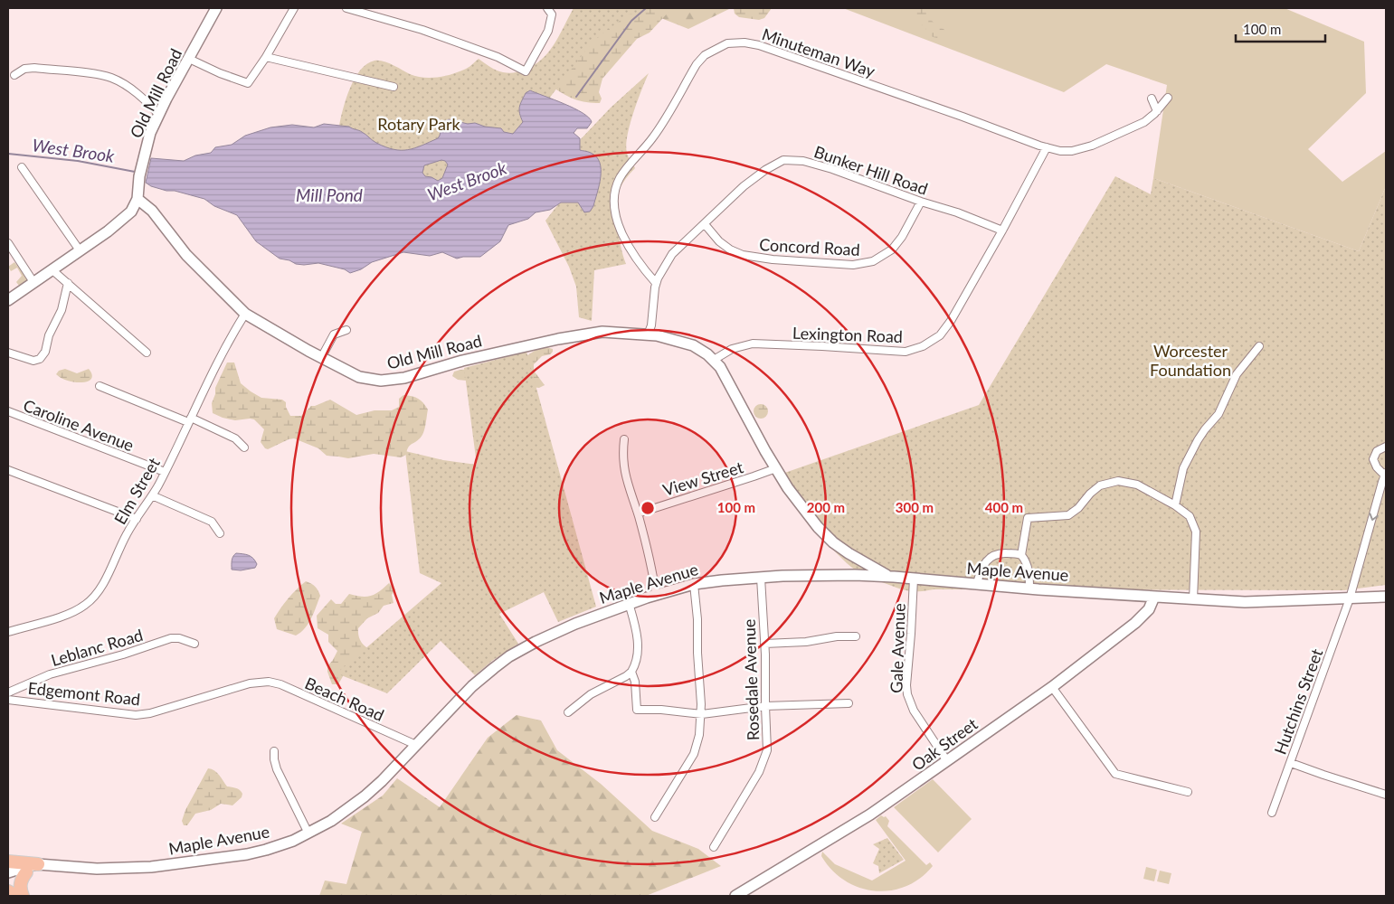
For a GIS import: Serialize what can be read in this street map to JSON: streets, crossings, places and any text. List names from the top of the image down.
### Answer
{
  "streets": {
    "main road": ["Old Mill Road", "Maple Avenue", "Oak Street"],
    "street": [
      "Minuteman Way",
      "Bunker Hill Road",
      "Concord Road",
      "Lexington Road",
      "Caroline Avenue",
      "View Street",
      "Elm Street",
      "Leblanc Road",
      "Gale Avenue",
      "Rosedale Avenue",
      "Edgemont Road",
      "Beach Road",
      "Hutchins Street"
    ]
  },
  "crossings": [
    ["Minuteman Way", "Bunker Hill Road"],
    ["Old Mill Road", "Bunker Hill Road"],
    ["Old Mill Road", "Lexington Road"],
    ["Old Mill Road", "View Street"],
    ["Old Mill Road", "Elm Street"],
    ["Old Mill Road", "Maple Avenue"],
    ["Bunker Hill Road", "Concord Road"],
    ["Bunker Hill Road", "Lexington Road"],
    ["Caroline Avenue", "Elm Street"],
    ["Maple Avenue", "Gale Avenue"],
    ["Maple Avenue", "Rosedale Avenue"],
    ["Maple Avenue", "Beach Road"],
    ["Maple Avenue", "Hutchins Street"],
    ["Maple Avenue", "Oak Street"],
    ["Gale Avenue", "Oak Street"],
    ["Edgemont Road", "Beach Road"]
  ],
  "one_way": ["Hutchins Street"],
  "water": ["West Brook", "Mill Pond"],
  "parks": ["Rotary Park", "Worcester Foundation"],
  "scale_bar": "100 m",
  "rings": [
    "100 m",
    "200 m",
    "300 m",
    "400 m"
  ]
}
